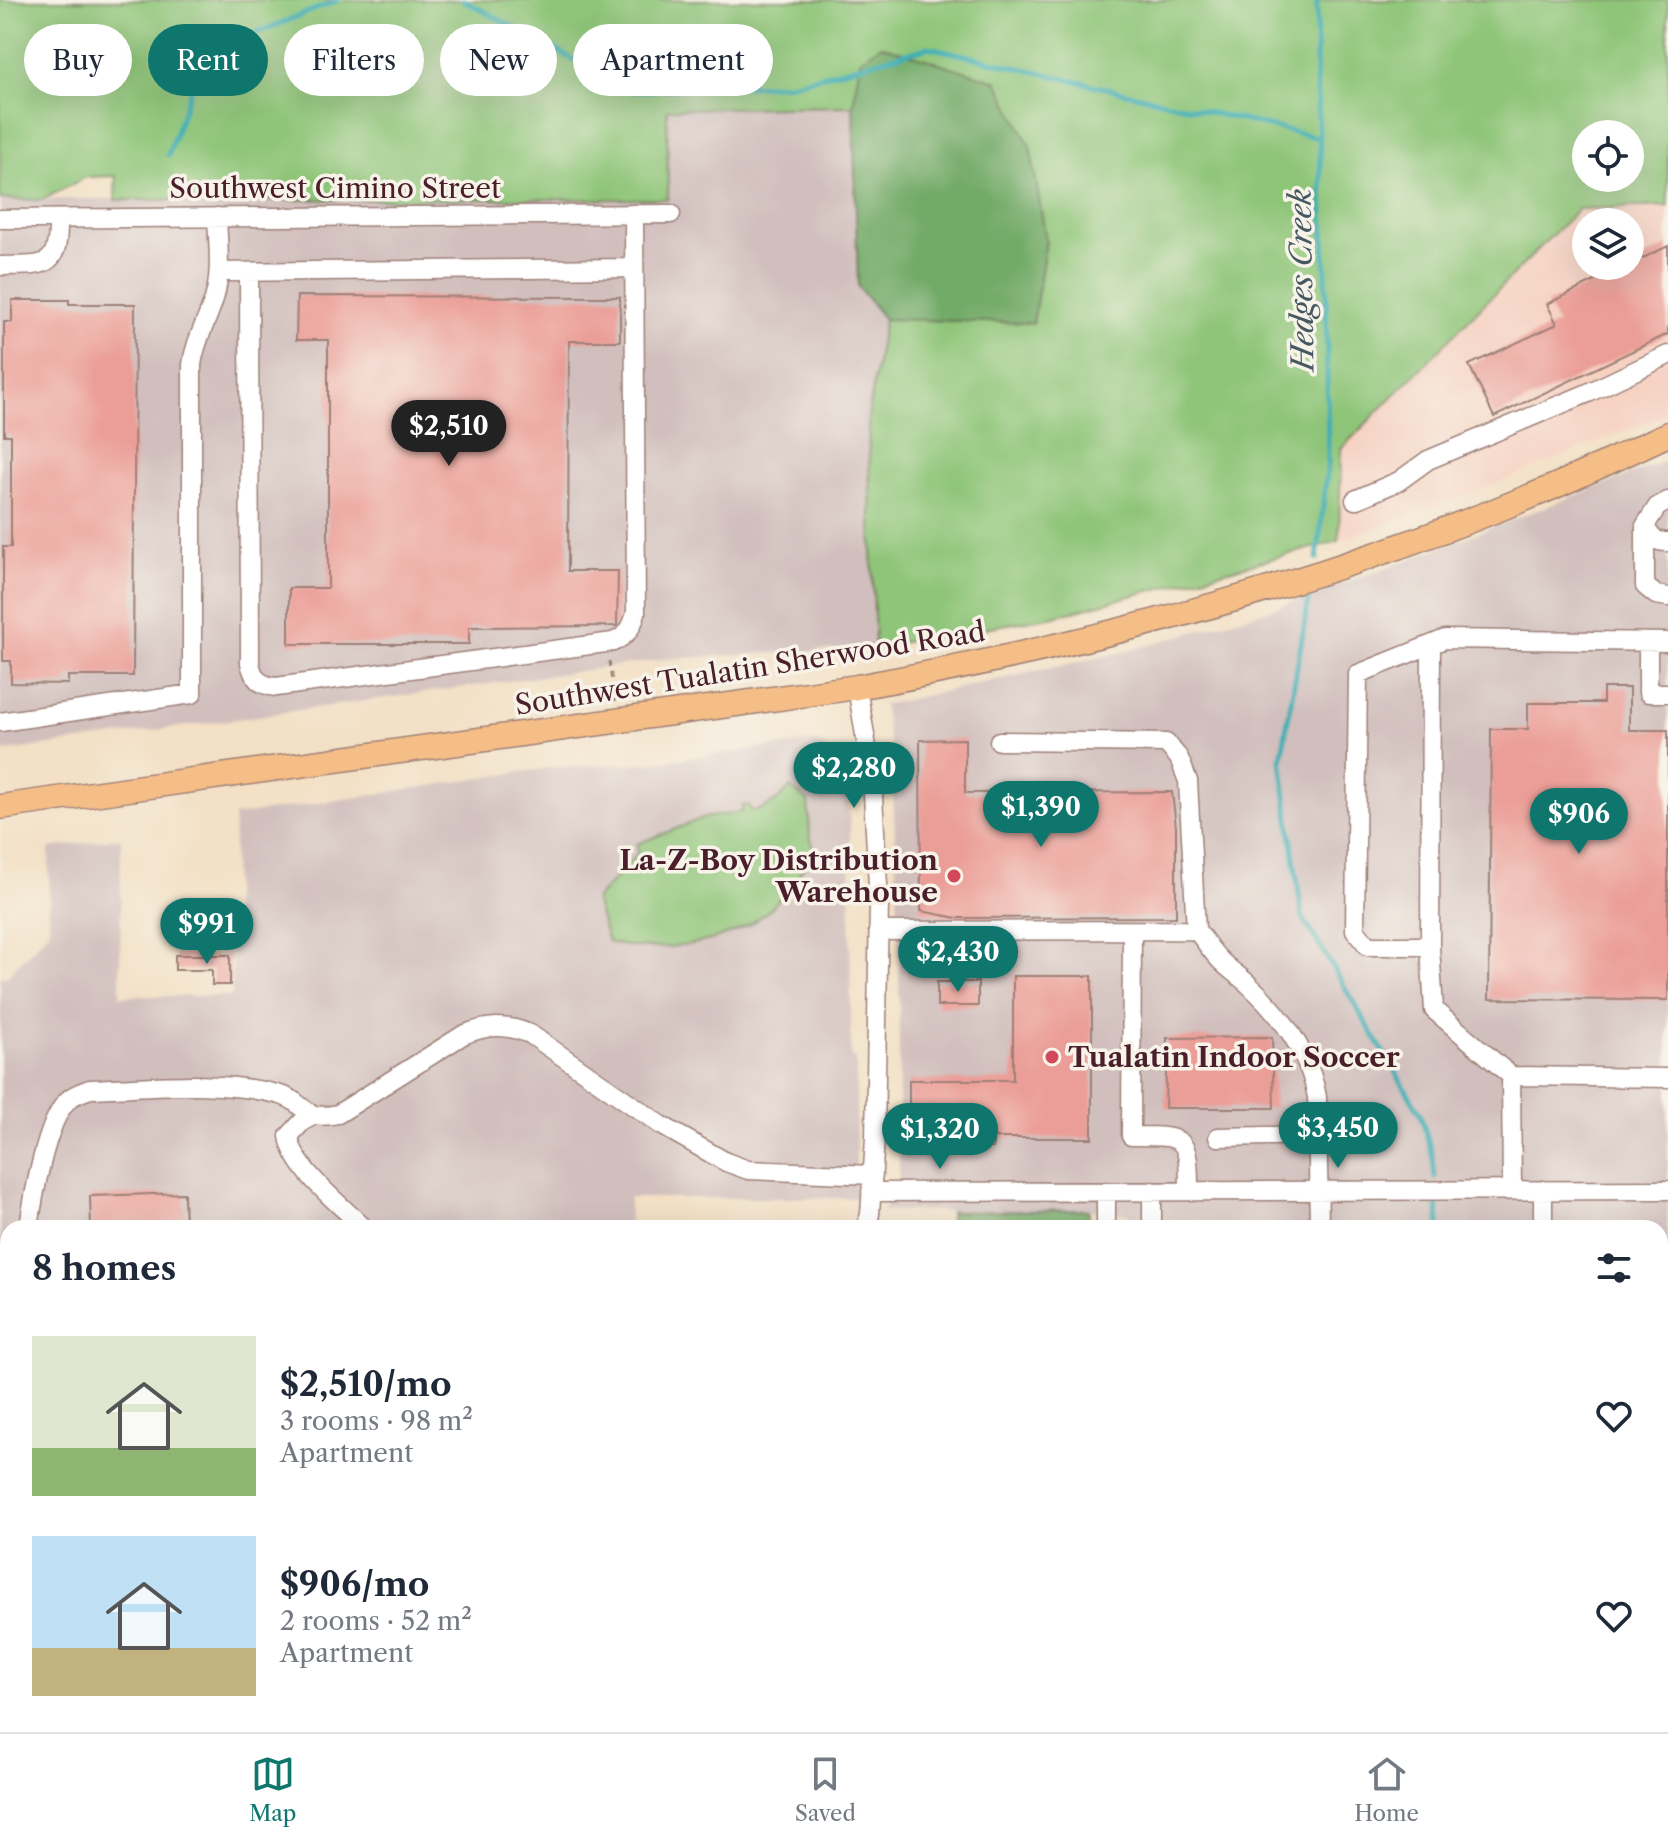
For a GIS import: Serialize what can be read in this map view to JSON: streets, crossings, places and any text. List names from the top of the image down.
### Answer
{
  "streets": {
    "highway": ["Southwest Tualatin Sherwood Road"],
    "street": ["Southwest Cimino Street"]
  },
  "water": ["Hedges Creek"],
  "places": ["La-Z-Boy Distribution Warehouse", "Tualatin Indoor Soccer"],
  "page": {
    "chip": [
      "Buy",
      "Rent",
      "Filters",
      "New",
      "Apartment"
    ],
    "price": [
      "$2,510",
      "$2,280",
      "$1,390",
      "$906",
      "$991",
      "$2,430",
      "$3,450",
      "$1,320"
    ],
    "heading": "8 homes",
    "list": [
      {
        "name": "$2,510/mo",
        "note": "3 rooms · 98 m² · Apartment"
      },
      {
        "name": "$906/mo",
        "note": "2 rooms · 52 m² · Apartment"
      }
    ],
    "tabs": ["Map", "Saved", "Home"]
  }
}
